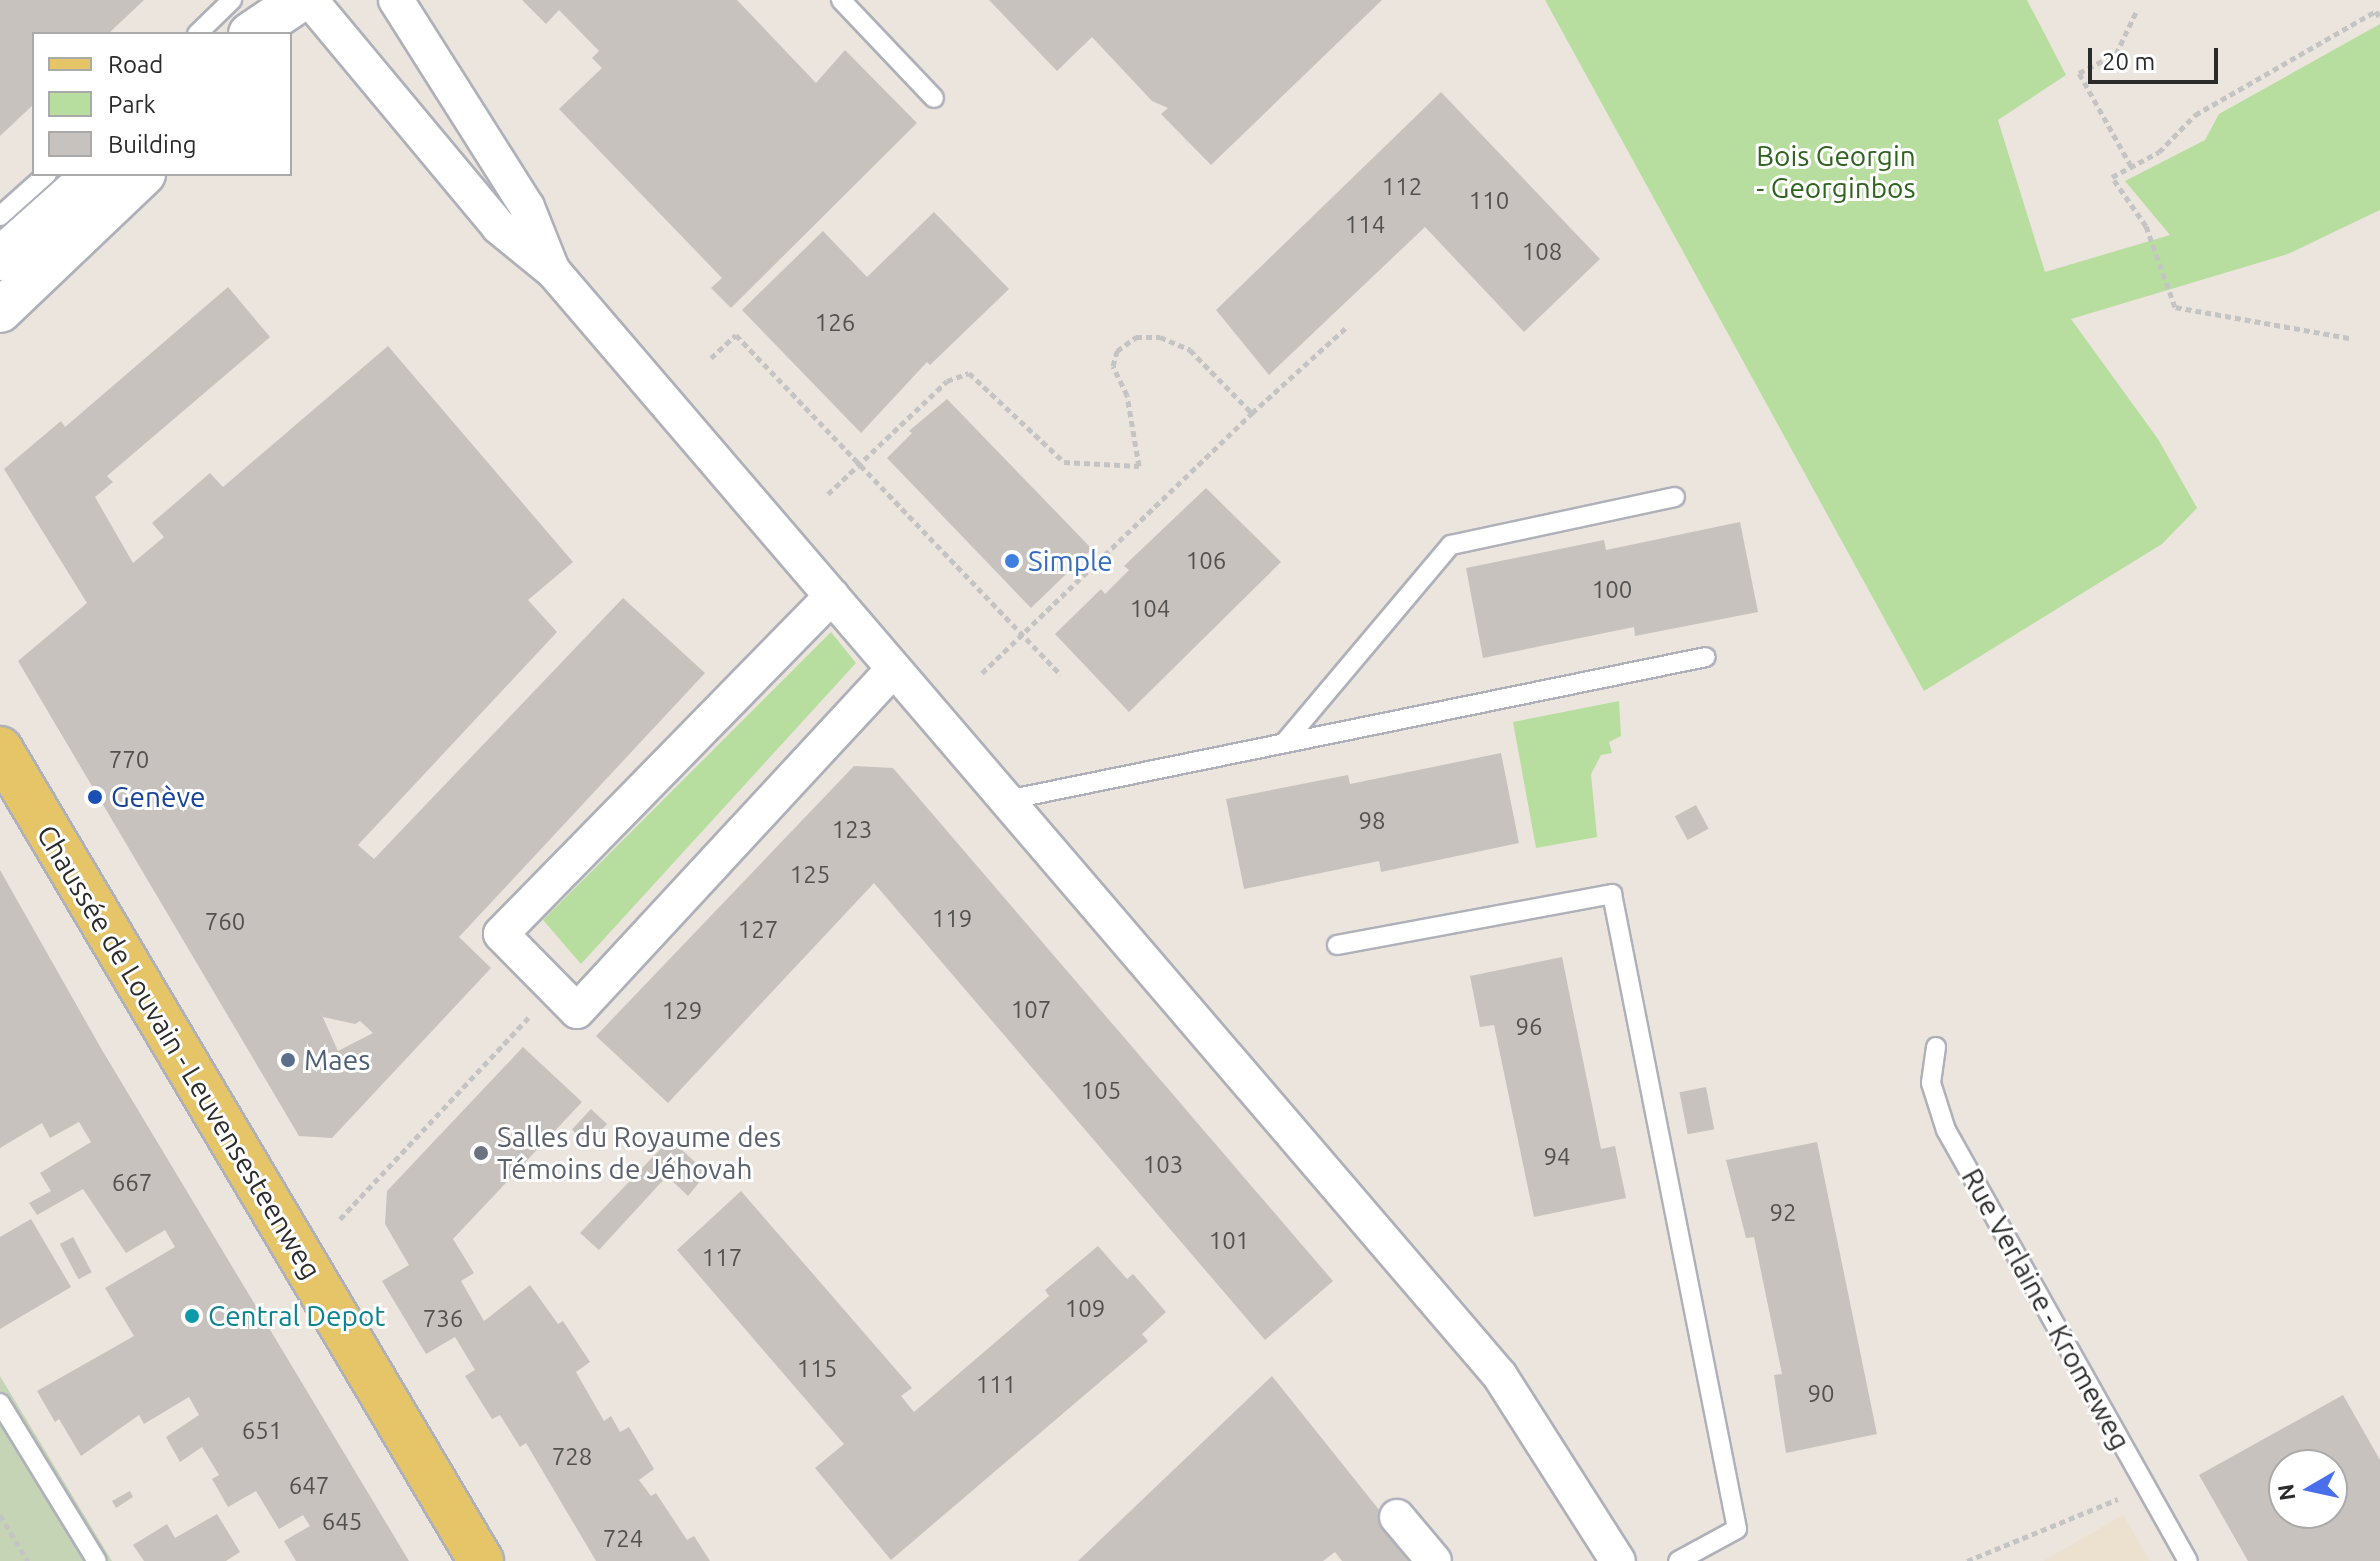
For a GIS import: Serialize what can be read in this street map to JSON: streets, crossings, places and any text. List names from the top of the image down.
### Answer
{
  "streets": {
    "main road": ["Chaussée de Louvain - Leuvensesteenweg"],
    "lane": ["Rue Verlaine - Kromeweg"]
  },
  "parks": ["Bois Georgin - Georginbos"],
  "places": [
    "Simple",
    "Genève",
    "Maes",
    "Salles du Royaume des Témoins de Jéhovah",
    "Central Depot"
  ],
  "house_numbers": [
    "112",
    "110",
    "114",
    "108",
    "126",
    "106",
    "100",
    "104",
    "770",
    "98",
    "123",
    "125",
    "119",
    "760",
    "127",
    "107",
    "129",
    "96",
    "105",
    "94",
    "103",
    "667",
    "92",
    "101",
    "117",
    "109",
    "736",
    "115",
    "111",
    "90",
    "651",
    "728",
    "647",
    "645",
    "724"
  ],
  "legend": ["Road", "Park", "Building"],
  "scale_bar": "20 m",
  "north": "left"
}
